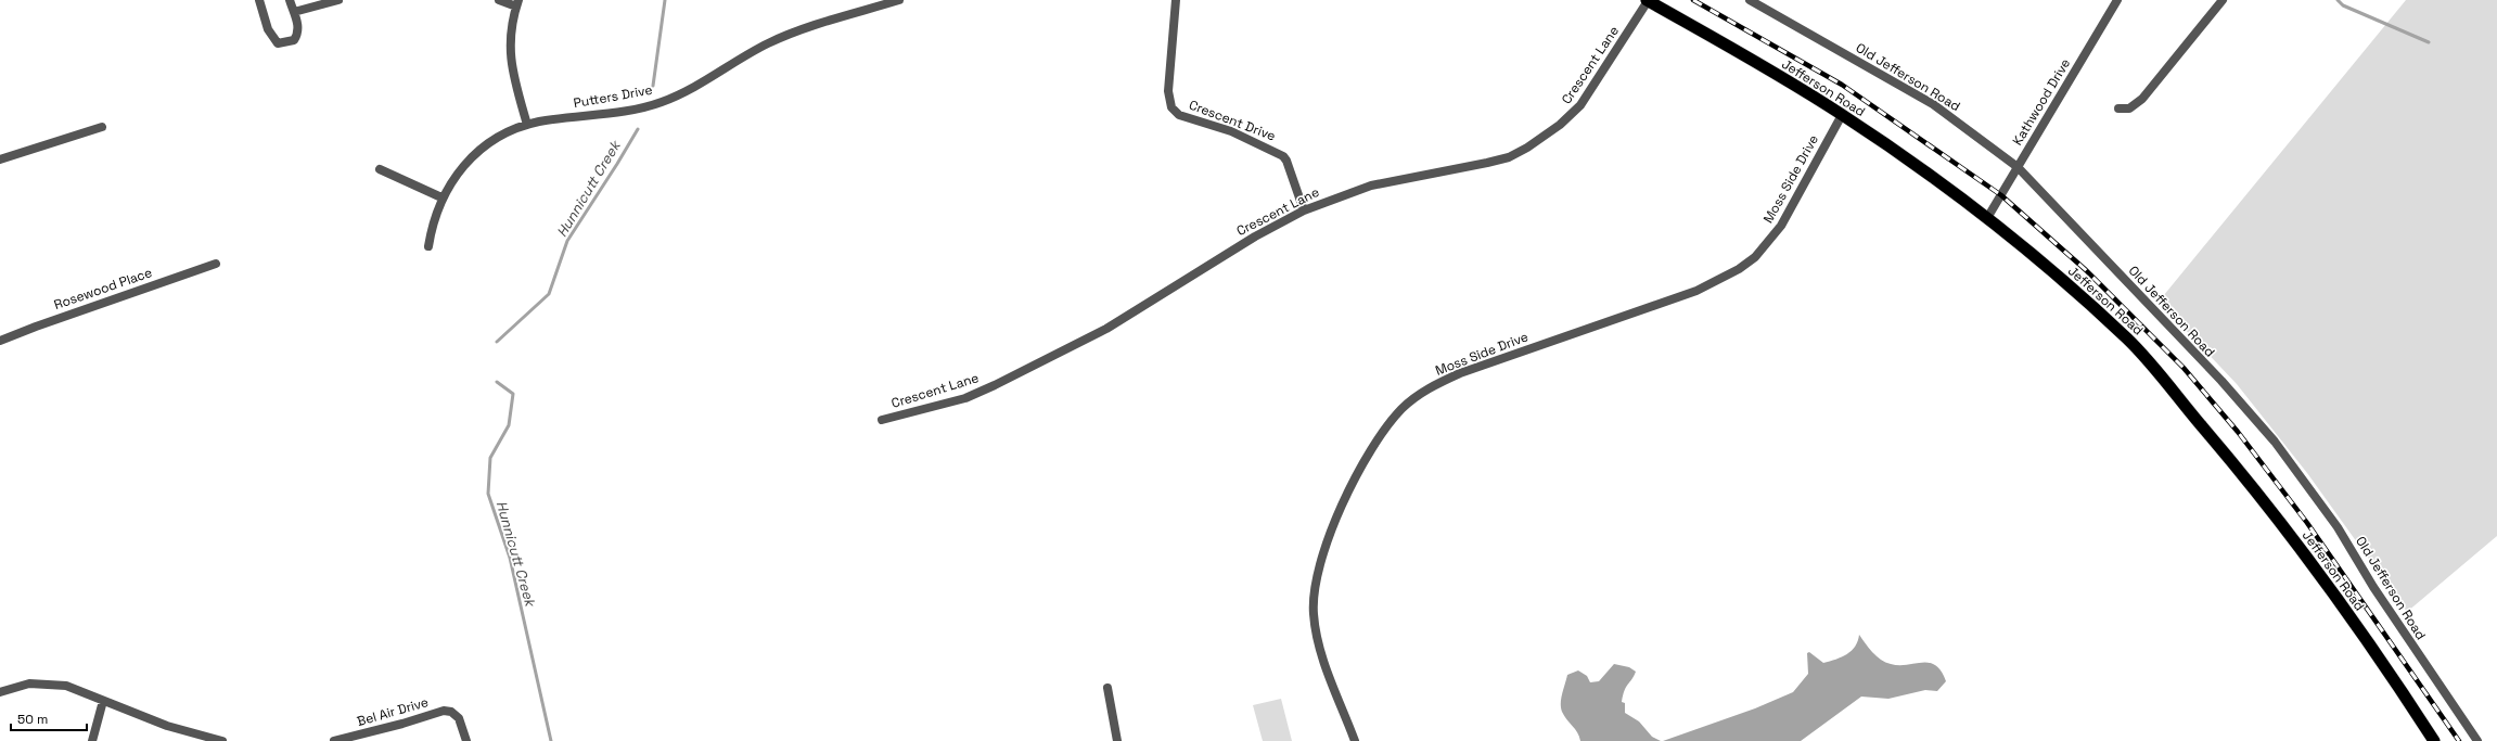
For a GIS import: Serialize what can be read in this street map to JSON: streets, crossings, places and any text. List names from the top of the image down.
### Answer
{
  "streets": {
    "highway": ["Jefferson Road"],
    "street": [
      "Crescent Lane",
      "Old Jefferson Road",
      "Putters Drive",
      "Kathwood Drive",
      "Crescent Drive",
      "Moss Side Drive",
      "Rosewood Place",
      "Bel Air Drive"
    ]
  },
  "crossings": [
    ["Crescent Lane", "Jefferson Road"],
    ["Crescent Lane", "Crescent Drive"],
    ["Old Jefferson Road", "Kathwood Drive"],
    ["Jefferson Road", "Kathwood Drive"],
    ["Jefferson Road", "Moss Side Drive"]
  ],
  "water": ["Hunnicutt Creek"],
  "scale_bar": "50 m"
}
